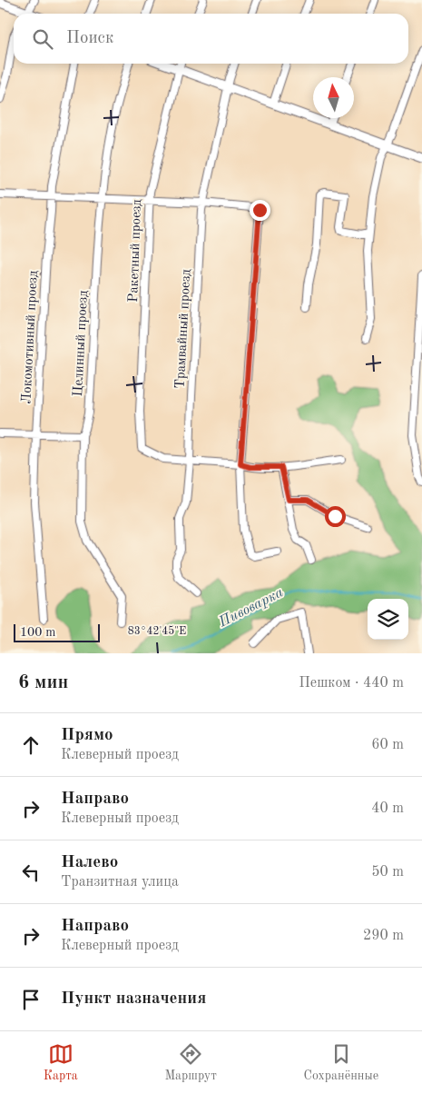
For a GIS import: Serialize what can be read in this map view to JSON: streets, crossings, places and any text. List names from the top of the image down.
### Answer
{
  "streets": {
    "street": [
      "Ракетный проезд",
      "Трамвайный проезд",
      "Локомотивный проезд",
      "Целинный проезд"
    ]
  },
  "crossings": [
    ["Ракетный проезд", "Трамвайный проезд"]
  ],
  "water": ["Пивоварка"],
  "scale_bar": "100 m",
  "north": "top",
  "page": {
    "search": "Поиск",
    "scale": "100 m",
    "heading": ["6 мин", "Пешком · 440 m"],
    "list": [
      ["Прямо", "Клеверный проезд", "60 m"],
      ["Направо", "Клеверный проезд", "40 m"],
      ["Налево", "Транзитная улица", "50 m"],
      ["Направо", "Клеверный проезд", "290 m"],
      "Пункт назначения"
    ],
    "nav": ["Карта", "Маршрут", "Сохранённые"]
  },
  "coordinates": ["83°42'45\"E"]
}
